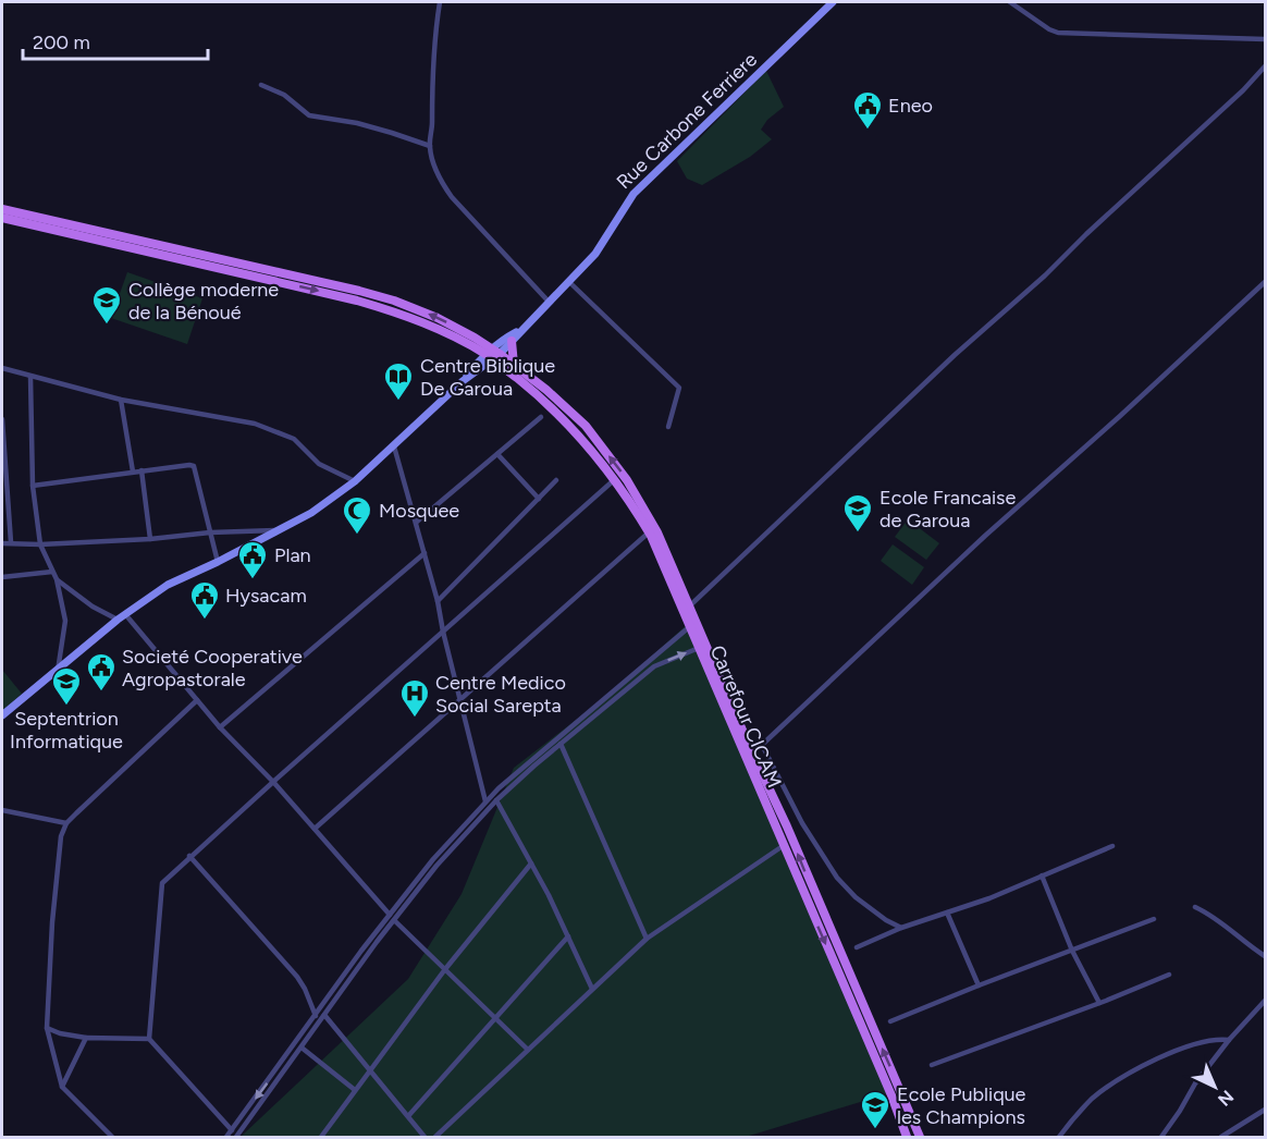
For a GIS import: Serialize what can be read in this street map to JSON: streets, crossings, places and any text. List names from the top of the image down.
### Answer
{
  "streets": {
    "main road": ["Carrefour CICAM"],
    "street": ["Rue Carbone Ferriere"]
  },
  "crossings": [
    ["Rue Carbone Ferriere", "Carrefour CICAM"]
  ],
  "places": {
    "public building": [
      "Eneo",
      "Plan",
      "Hysacam",
      "Societé Cooperative Agropastorale"
    ],
    "school or university": [
      "Collège moderne de la Bénoué",
      "Ecole Francaise de Garoua",
      "Septentrion Informatique",
      "Ecole Publique les Champions"
    ],
    "library": ["Centre Biblique De Garoua"],
    "mosque": ["Mosquee"],
    "hospital": ["Centre Medico Social Sarepta"]
  },
  "scale_bar": "200 m",
  "north": "bottom right"
}
